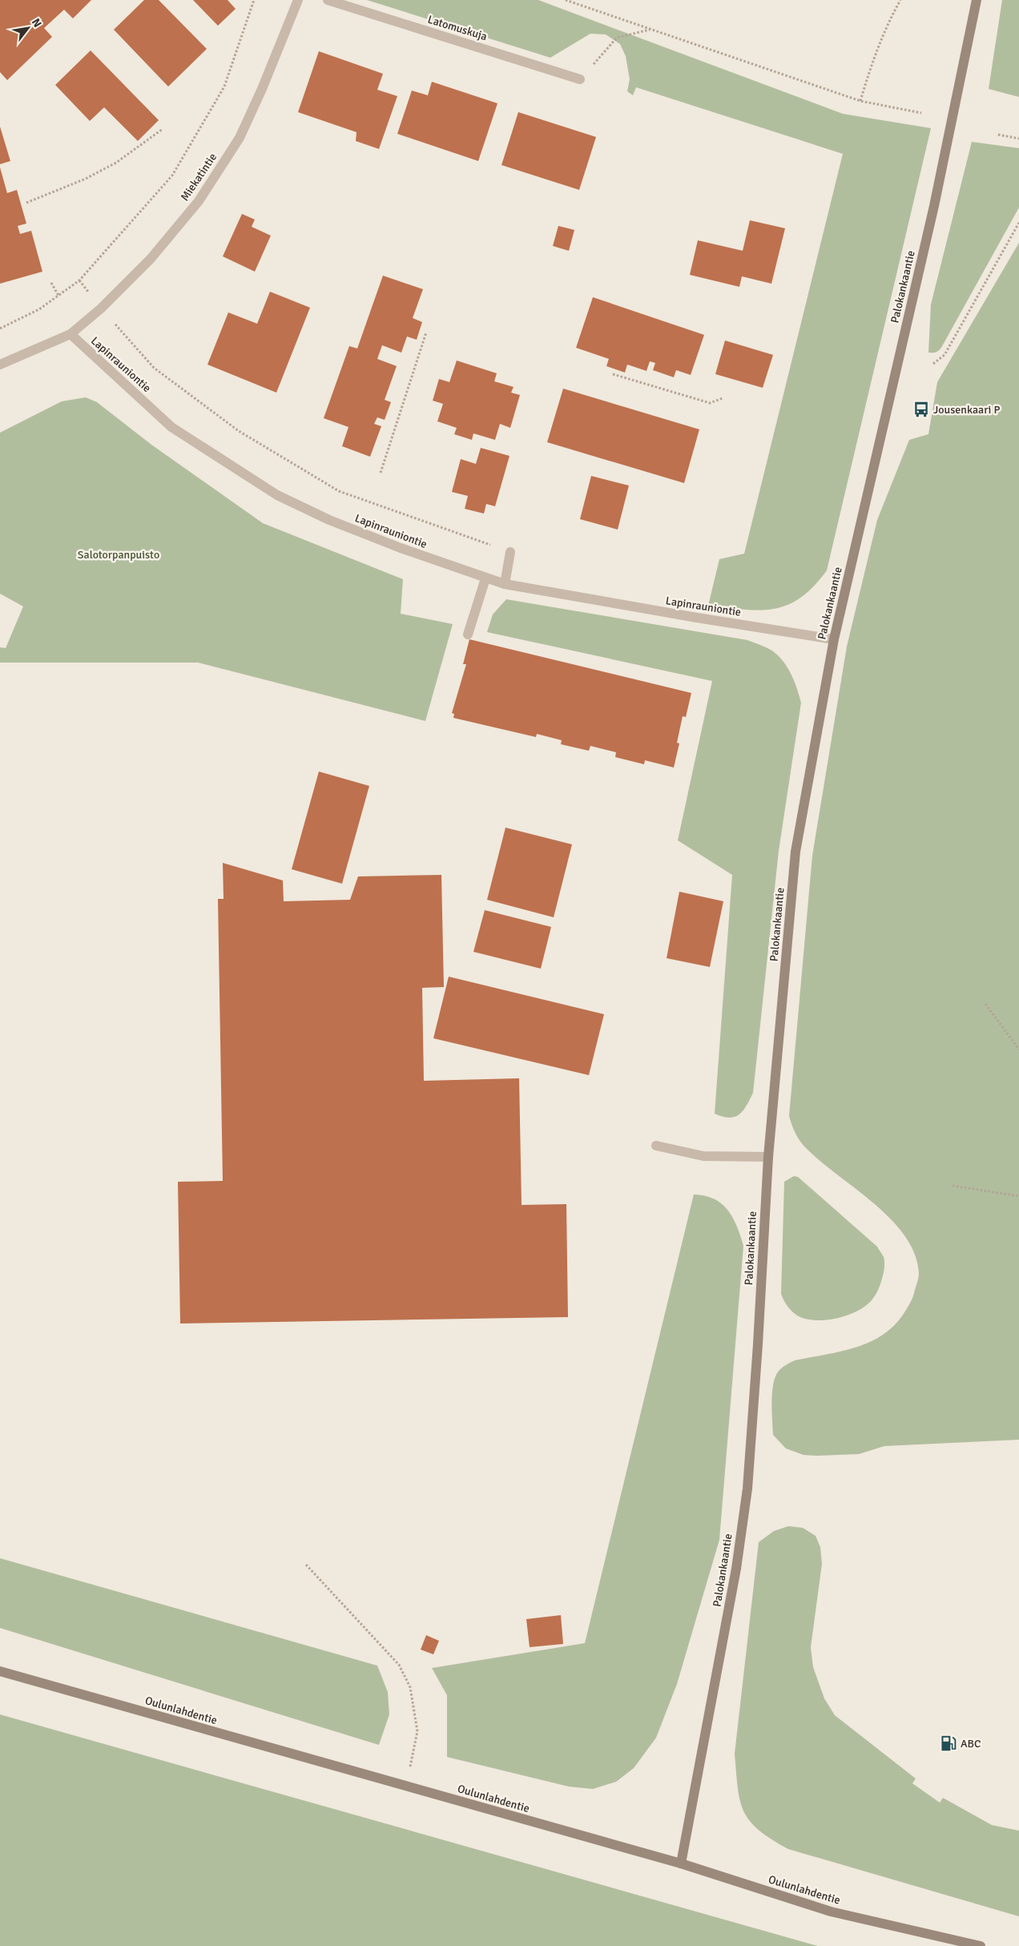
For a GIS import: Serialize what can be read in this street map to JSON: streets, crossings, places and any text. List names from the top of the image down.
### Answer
{
  "streets": {
    "main road": ["Palokankaantie", "Oulunlahdentie"],
    "street": ["Latomuskuja", "Miekatintie", "Lapinrauniontie"]
  },
  "crossings": [
    ["Miekatintie", "Lapinrauniontie"],
    ["Palokankaantie", "Lapinrauniontie"],
    ["Palokankaantie", "Oulunlahdentie"]
  ],
  "parks": ["Salotorpanpuisto"],
  "places": {
    "bus stop": ["Jousenkaari P"],
    "fuel station": ["ABC"]
  },
  "north": "top right"
}
